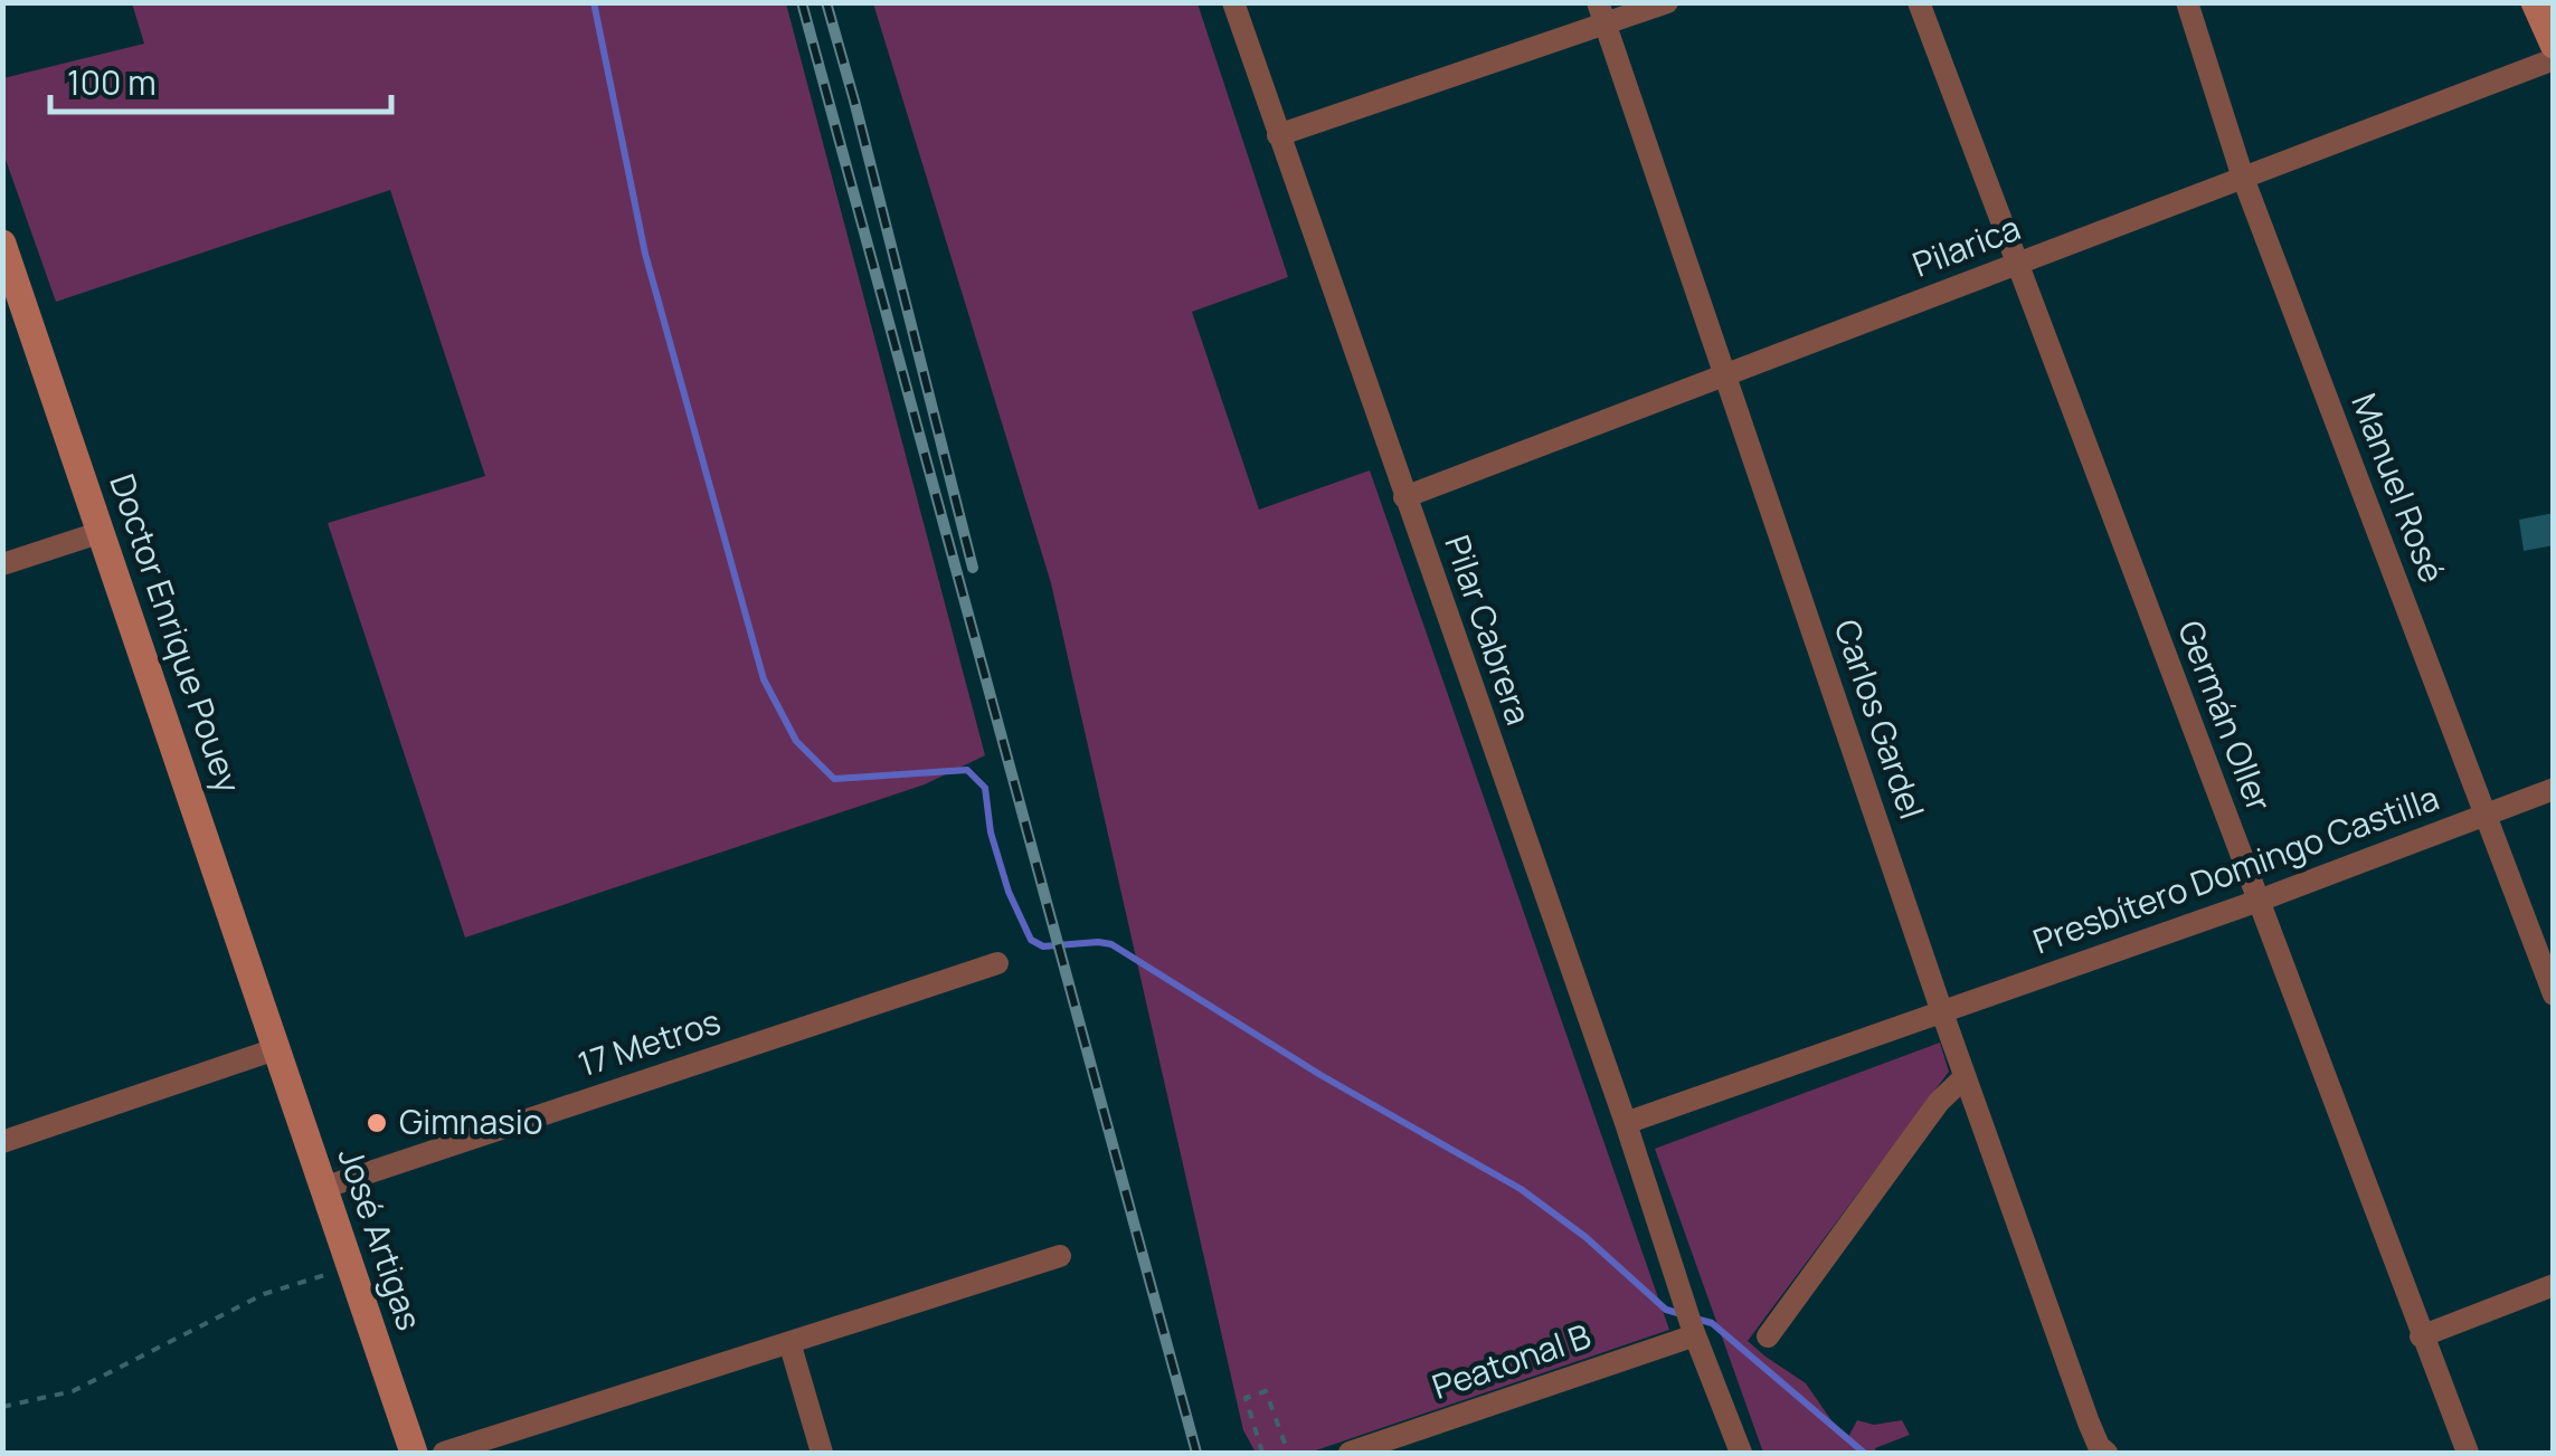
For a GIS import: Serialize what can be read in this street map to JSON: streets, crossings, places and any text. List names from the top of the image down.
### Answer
{
  "streets": {
    "street": [
      "Pilarica",
      "Manuel Rosé",
      "Pilar Cabrera",
      "Doctor Enrique Pouey",
      "Germán Oller",
      "Carlos Gardel",
      "Presbítero Domingo Castilla",
      "17 Metros",
      "José Artigas",
      "Peatonal B"
    ]
  },
  "crossings": [
    ["Pilarica", "Manuel Rosé"],
    ["Pilarica", "Pilar Cabrera"],
    ["Pilarica", "Germán Oller"],
    ["Pilarica", "Carlos Gardel"],
    ["Manuel Rosé", "Presbítero Domingo Castilla"],
    ["Pilar Cabrera", "Presbítero Domingo Castilla"],
    ["Pilar Cabrera", "Peatonal B"],
    ["Doctor Enrique Pouey", "José Artigas"],
    ["Germán Oller", "Presbítero Domingo Castilla"],
    ["Carlos Gardel", "Presbítero Domingo Castilla"],
    ["17 Metros", "José Artigas"]
  ],
  "places": ["Gimnasio"],
  "scale_bar": "100 m"
}
